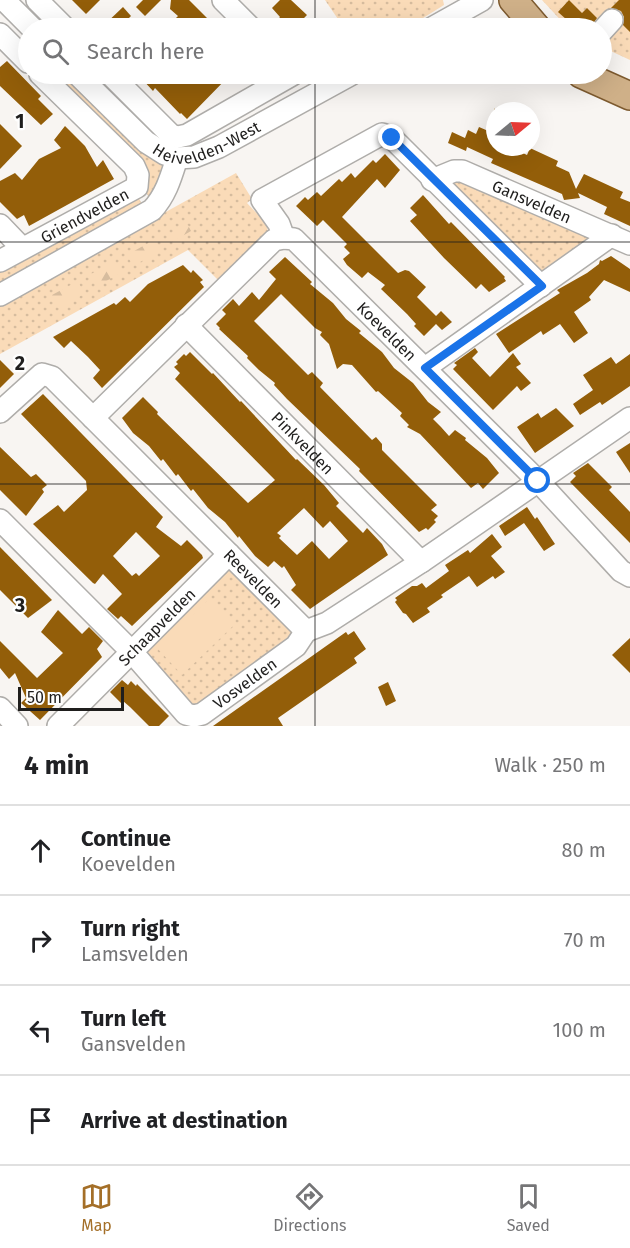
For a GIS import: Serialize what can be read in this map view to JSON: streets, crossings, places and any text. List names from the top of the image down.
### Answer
{
  "streets": {
    "street": [
      "Heivelden-West",
      "Gansvelden",
      "Griendvelden",
      "Koevelden",
      "Pinkvelden",
      "Reevelden",
      "Schaapvelden",
      "Vosvelden"
    ]
  },
  "crossings": [
    ["Reevelden", "Schaapvelden"],
    ["Reevelden", "Vosvelden"],
    ["Schaapvelden", "Vosvelden"]
  ],
  "scale_bar": "50 m",
  "north": "right",
  "page": {
    "search": "Search here",
    "scale": "50 m",
    "heading": ["4 min", "Walk · 250 m"],
    "list": [
      ["Continue", "Koevelden", "80 m"],
      ["Turn right", "Lamsvelden", "70 m"],
      ["Turn left", "Gansvelden", "100 m"],
      "Arrive at destination"
    ],
    "nav": ["Map", "Directions", "Saved"]
  },
  "grid": {
    "rows": ["1", "2", "3"]
  }
}
